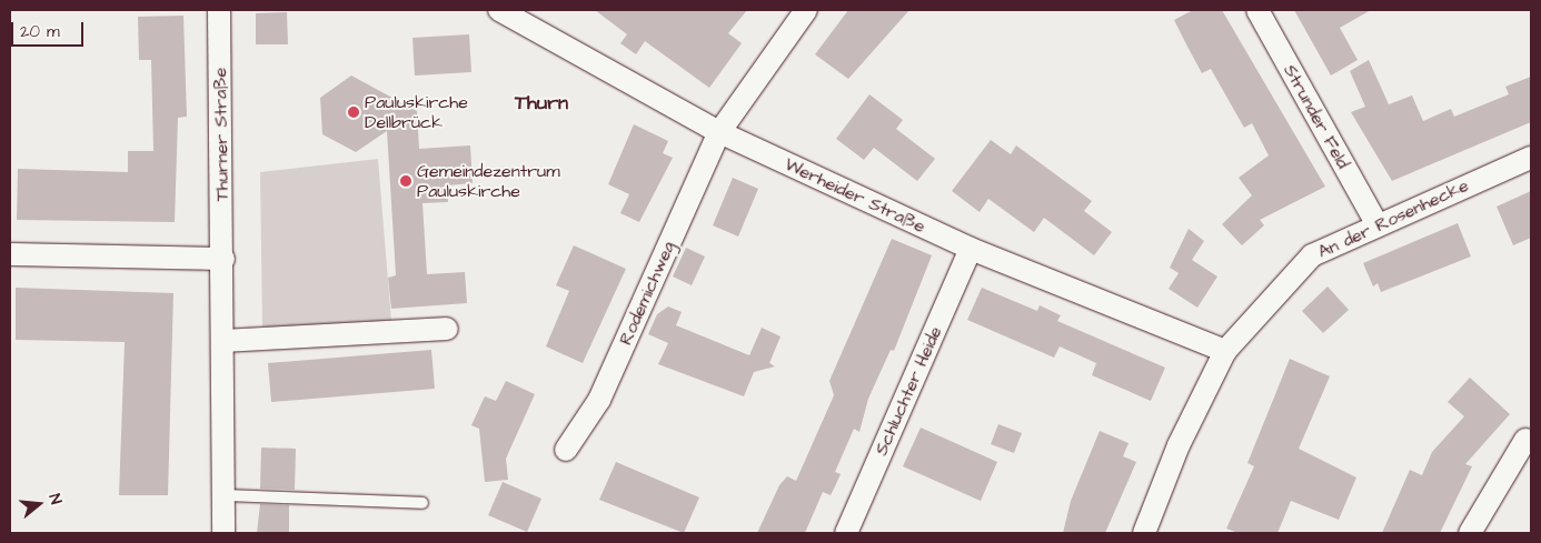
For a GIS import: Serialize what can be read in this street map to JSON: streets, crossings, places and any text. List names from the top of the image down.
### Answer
{
  "streets": {
    "street": [
      "Strunder Feld",
      "Thurner Straße",
      "Werheider Straße",
      "An der Rosenhecke",
      "Rodemichweg",
      "Schluchter Heide"
    ]
  },
  "crossings": [
    ["Strunder Feld", "An der Rosenhecke"],
    ["Werheider Straße", "An der Rosenhecke"],
    ["Werheider Straße", "Rodemichweg"],
    ["Werheider Straße", "Schluchter Heide"]
  ],
  "districts": ["Thurn"],
  "places": ["Pauluskirche Dellbrück", "Gemeindezentrum Pauluskirche"],
  "scale_bar": "20 m",
  "north": "right"
}
